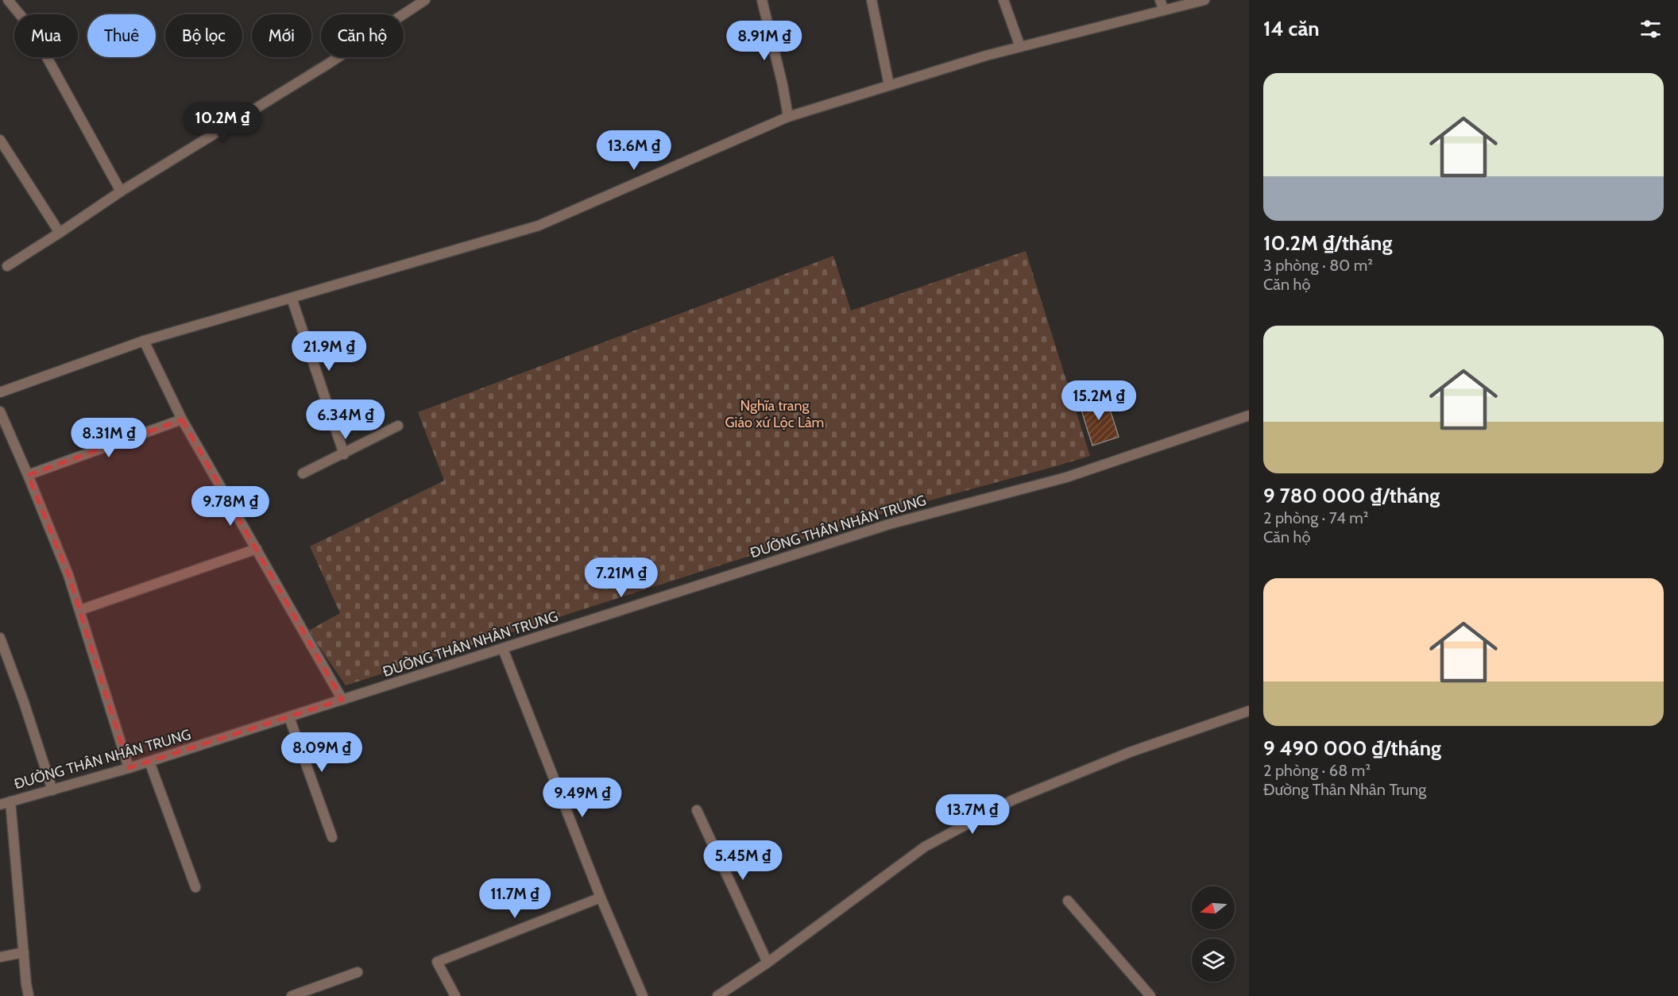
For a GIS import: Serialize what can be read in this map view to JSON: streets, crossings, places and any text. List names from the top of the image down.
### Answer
{
  "streets": {
    "street": ["ĐƯỜNG THÂN NHÂN TRUNG"]
  },
  "parks": ["Nghĩa trang Giáo xứ Lộc Lâm"],
  "north": "left",
  "page": {
    "heading": "14 căn",
    "chip": [
      "Mua",
      "Thuê",
      "Bộ lọc",
      "Mới",
      "Căn hộ"
    ],
    "price": [
      "8.91M ₫",
      "10.2M ₫",
      "13.6M ₫",
      "21.9M ₫",
      "15.2M ₫",
      "6.34M ₫",
      "8.31M ₫",
      "9.78M ₫",
      "7.21M ₫",
      "8.09M ₫",
      "9.49M ₫",
      "13.7M ₫",
      "5.45M ₫",
      "11.7M ₫"
    ],
    "list": [
      {
        "name": "10.2M ₫/tháng",
        "note": "3 phòng · 80 m² · Căn hộ"
      },
      {
        "name": "9 780 000 ₫/tháng",
        "note": "2 phòng · 74 m² · Căn hộ"
      },
      {
        "name": "9 490 000 ₫/tháng",
        "note": "2 phòng · 68 m² · Đường Thân Nhân Trung"
      }
    ]
  }
}
